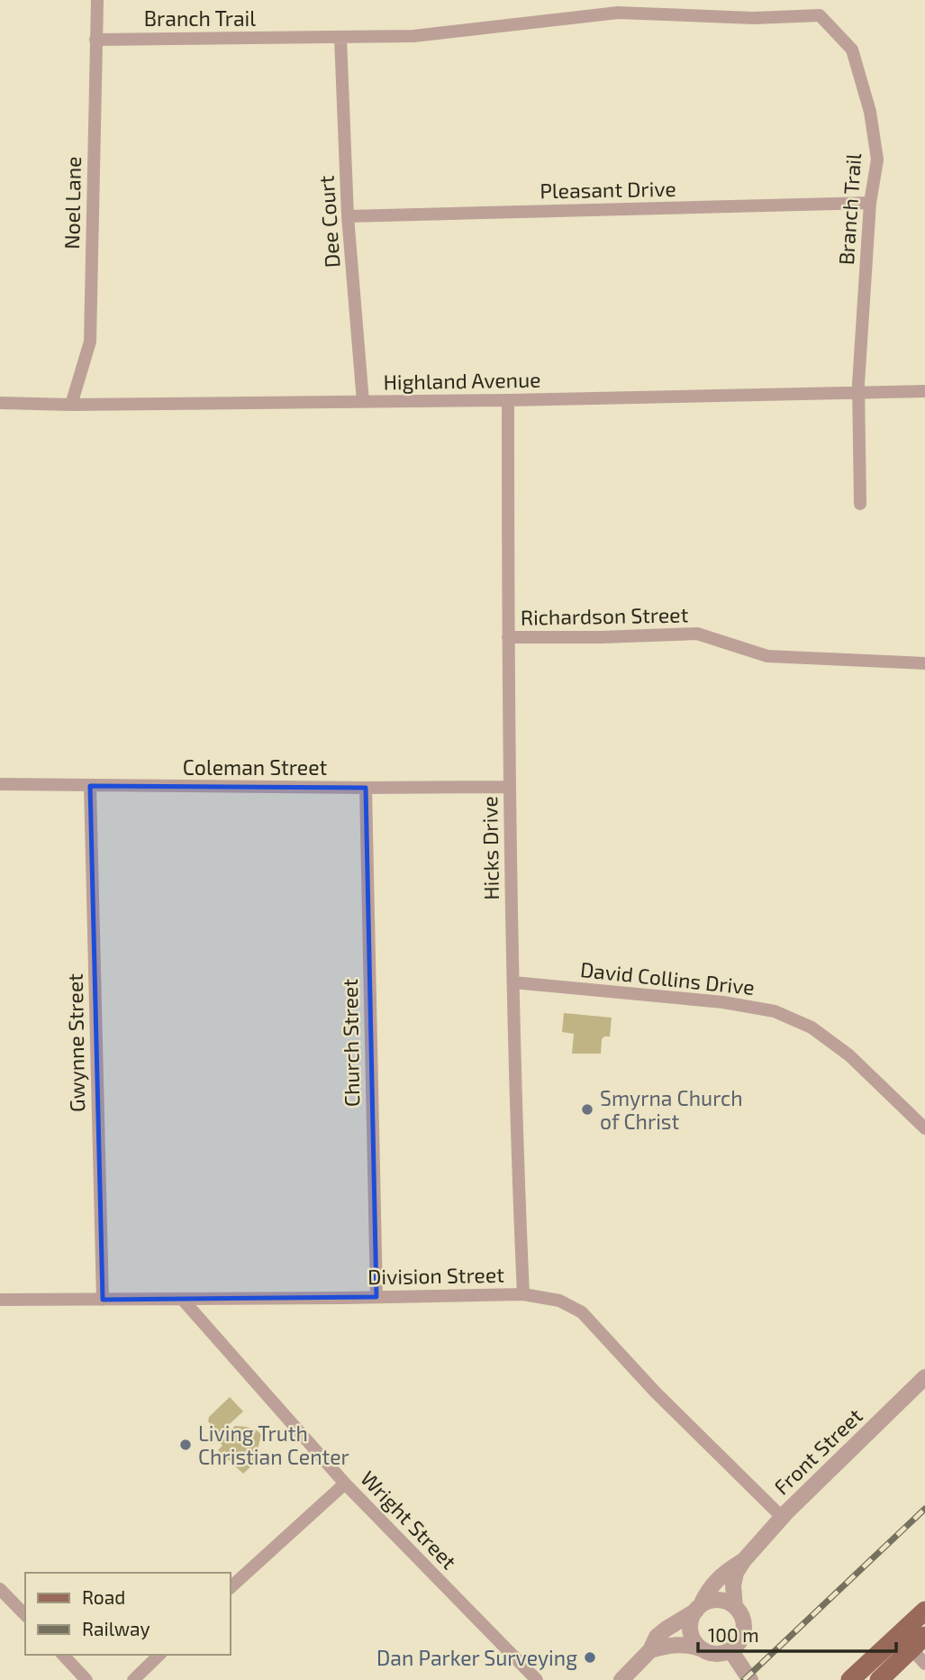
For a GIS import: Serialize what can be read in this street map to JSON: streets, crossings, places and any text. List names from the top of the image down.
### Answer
{
  "streets": {
    "street": [
      "Branch Trail",
      "Pleasant Drive",
      "Noel Lane",
      "Dee Court",
      "Highland Avenue",
      "Richardson Street",
      "Coleman Street",
      "Hicks Drive",
      "David Collins Drive",
      "Gwynne Street",
      "Church Street",
      "Division Street",
      "Front Street",
      "Wright Street"
    ]
  },
  "crossings": [
    ["Branch Trail", "Pleasant Drive"],
    ["Branch Trail", "Noel Lane"],
    ["Branch Trail", "Dee Court"],
    ["Branch Trail", "Highland Avenue"],
    ["Pleasant Drive", "Dee Court"],
    ["Noel Lane", "Highland Avenue"],
    ["Dee Court", "Highland Avenue"],
    ["Highland Avenue", "Hicks Drive"],
    ["Richardson Street", "Hicks Drive"],
    ["Coleman Street", "Hicks Drive"],
    ["Coleman Street", "Gwynne Street"],
    ["Coleman Street", "Church Street"],
    ["Hicks Drive", "David Collins Drive"],
    ["Hicks Drive", "Division Street"],
    ["Gwynne Street", "Division Street"],
    ["Church Street", "Division Street"],
    ["Division Street", "Front Street"],
    ["Division Street", "Wright Street"]
  ],
  "places": ["Smyrna Church of Christ", "Living Truth Christian Center", "Dan Parker Surveying"],
  "legend": ["Road", "Railway"],
  "scale_bar": "100 m"
}
